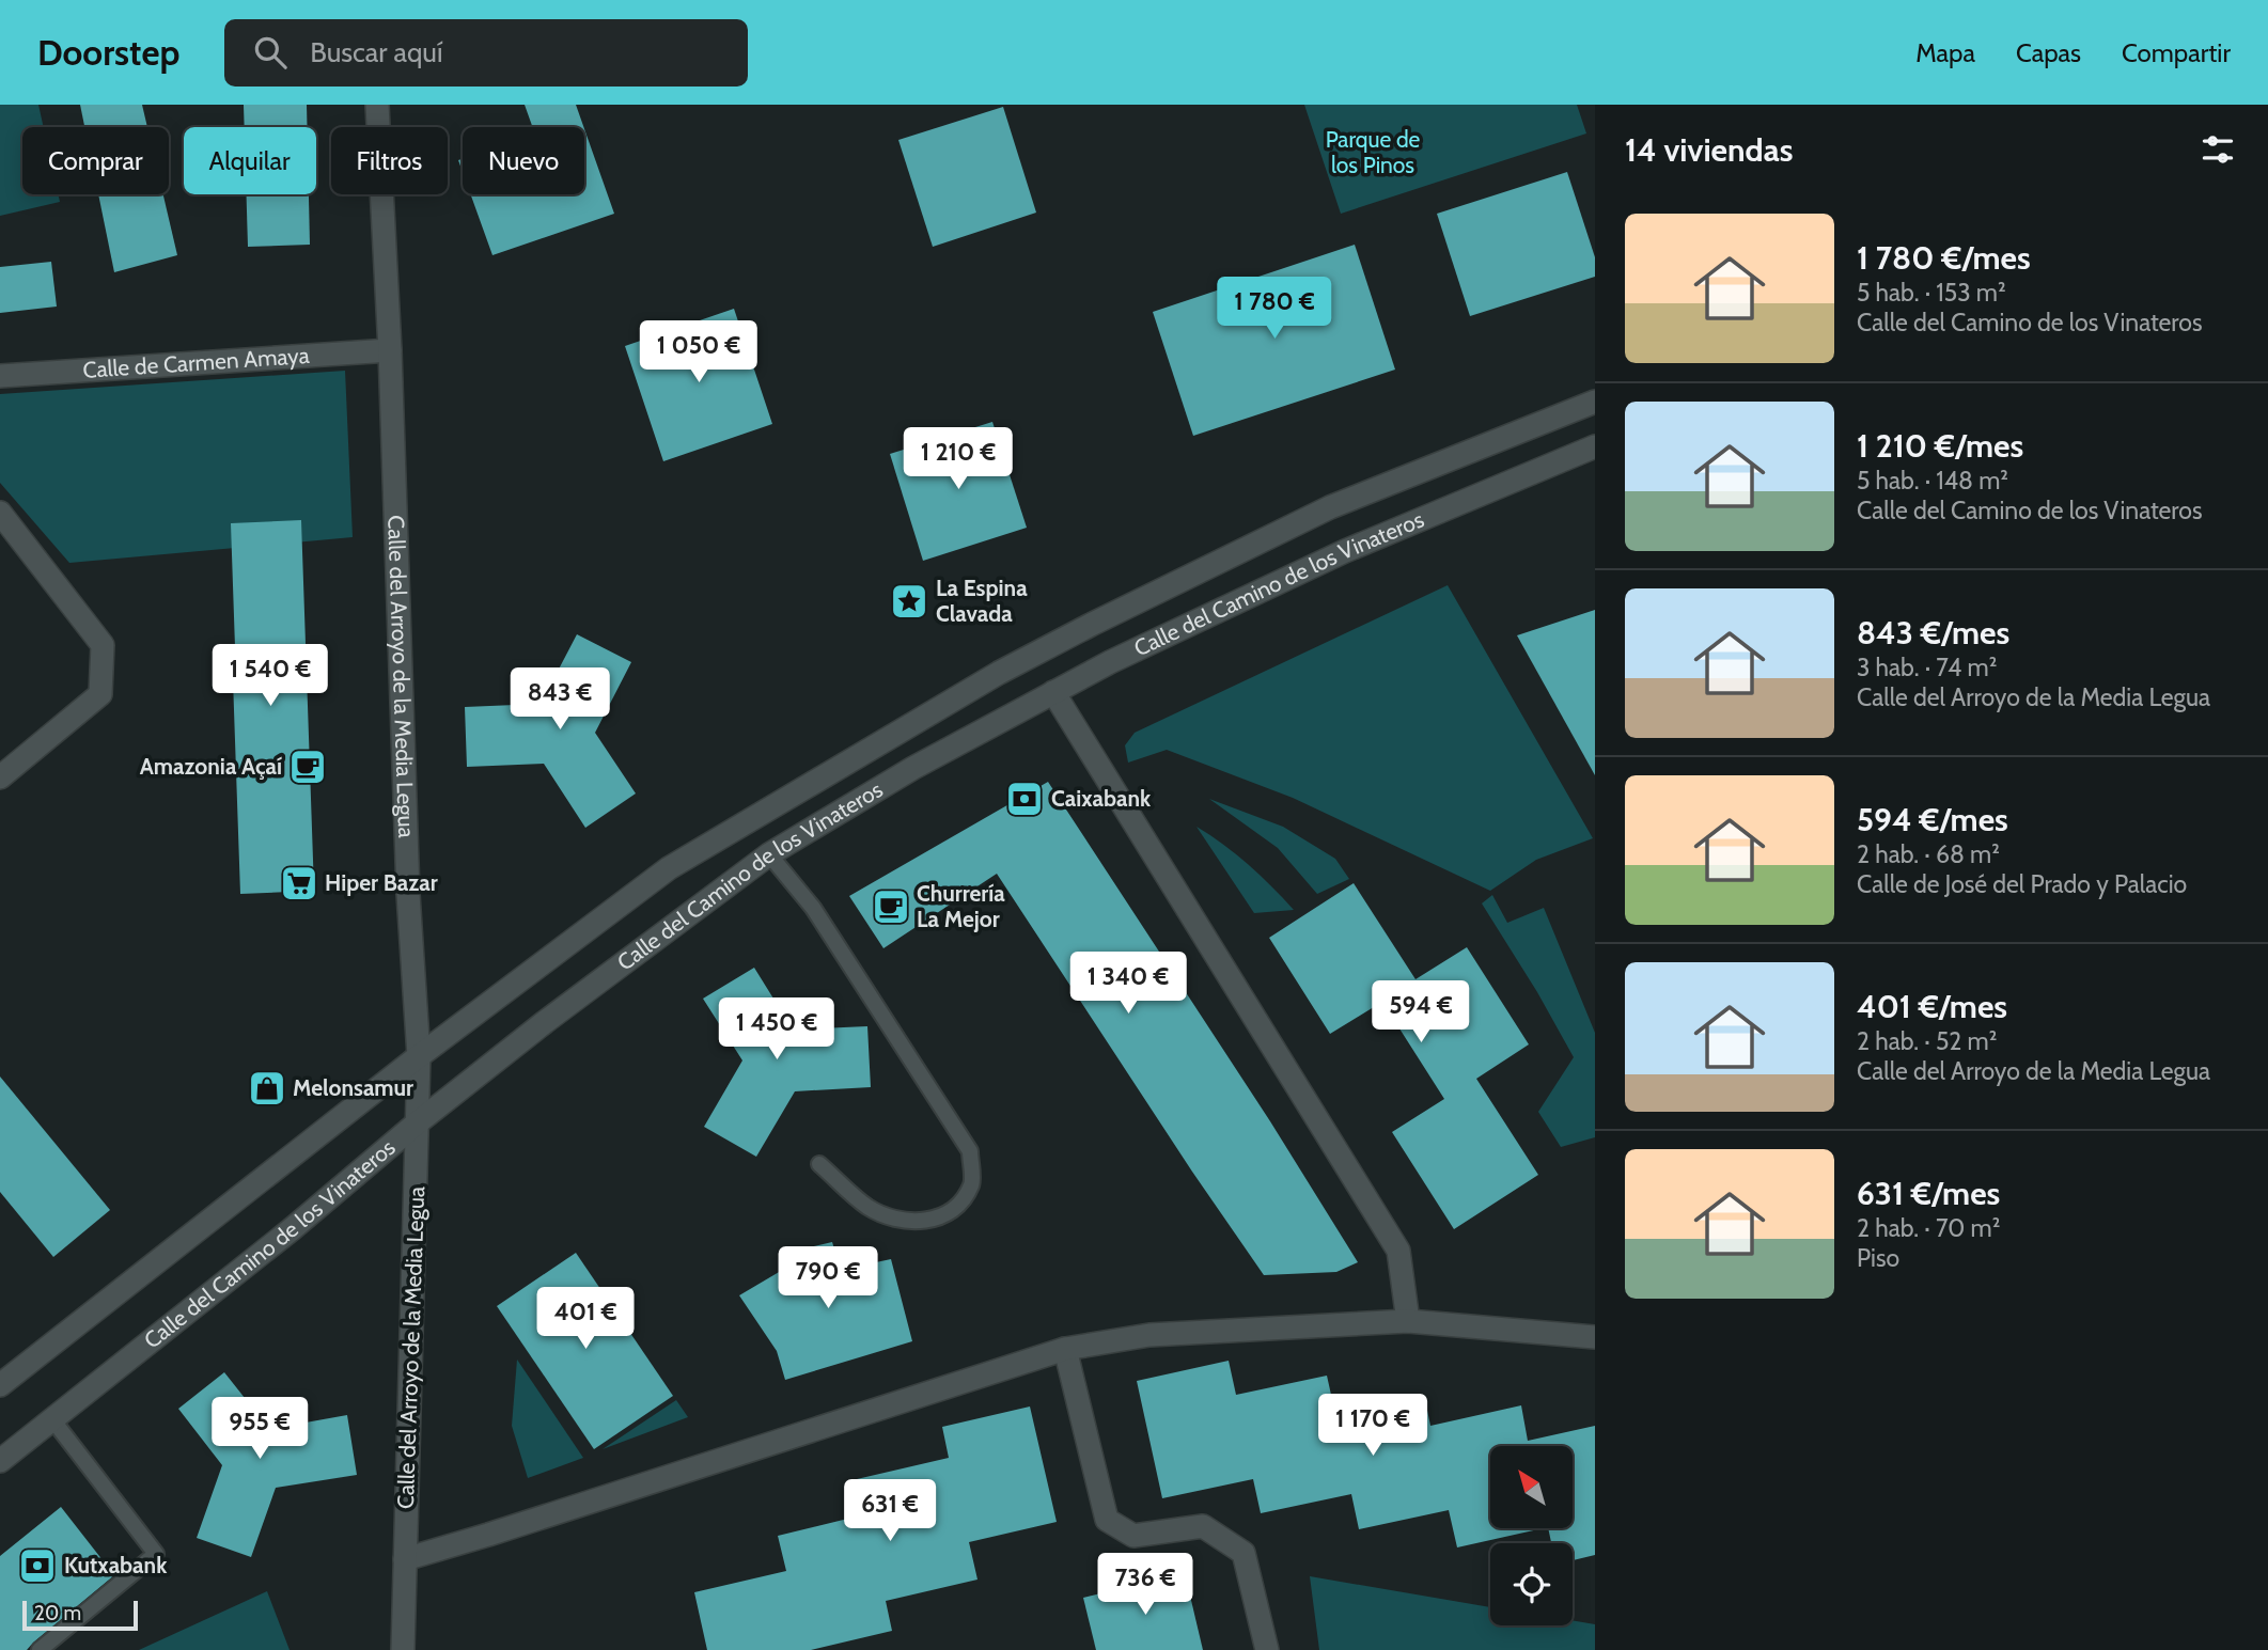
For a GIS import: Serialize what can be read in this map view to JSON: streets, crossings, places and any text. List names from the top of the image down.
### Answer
{
  "streets": {
    "street": ["Calle de Carmen Amaya", "Calle del Camino de los Vinateros", "Calle del Arroyo de la Media Legua"]
  },
  "crossings": [
    ["Calle de Carmen Amaya", "Calle del Arroyo de la Media Legua"],
    ["Calle del Camino de los Vinateros", "Calle del Arroyo de la Media Legua"]
  ],
  "parks": ["Parque de los Pinos"],
  "places": {
    "place": ["La Espina Clavada"],
    "cafe": ["Amazonia Açaí", "Churrería La Mejor"],
    "bank": ["Caixabank", "Kutxabank"],
    "supermarket": ["Hiper Bazar"],
    "shop": ["Melonsamur"]
  },
  "scale_bar": "20 m",
  "north": "top left",
  "page": {
    "header": "Doorstep",
    "search": "Buscar aquí",
    "nav": ["Mapa", "Capas", "Compartir"],
    "heading": "14 viviendas",
    "chip": [
      "Comprar",
      "Alquilar",
      "Filtros",
      "Nuevo"
    ],
    "list": [
      {
        "name": "1 780 €/mes",
        "note": "5 hab. · 153 m² · Calle del Camino de los Vinateros"
      },
      {
        "name": "1 210 €/mes",
        "note": "5 hab. · 148 m² · Calle del Camino de los Vinateros"
      },
      {
        "name": "843 €/mes",
        "note": "3 hab. · 74 m² · Calle del Arroyo de la Media Legua"
      },
      {
        "name": "594 €/mes",
        "note": "2 hab. · 68 m² · Calle de José del Prado y Palacio"
      },
      {
        "name": "401 €/mes",
        "note": "2 hab. · 52 m² · Calle del Arroyo de la Media Legua"
      },
      {
        "name": "631 €/mes",
        "note": "2 hab. · 70 m² · Piso"
      }
    ],
    "price": [
      "1 780 €",
      "1 050 €",
      "1 210 €",
      "1 540 €",
      "843 €",
      "1 340 €",
      "594 €",
      "1 450 €",
      "790 €",
      "401 €",
      "1 170 €",
      "955 €",
      "631 €",
      "736 €"
    ],
    "scale": "20 m"
  }
}
